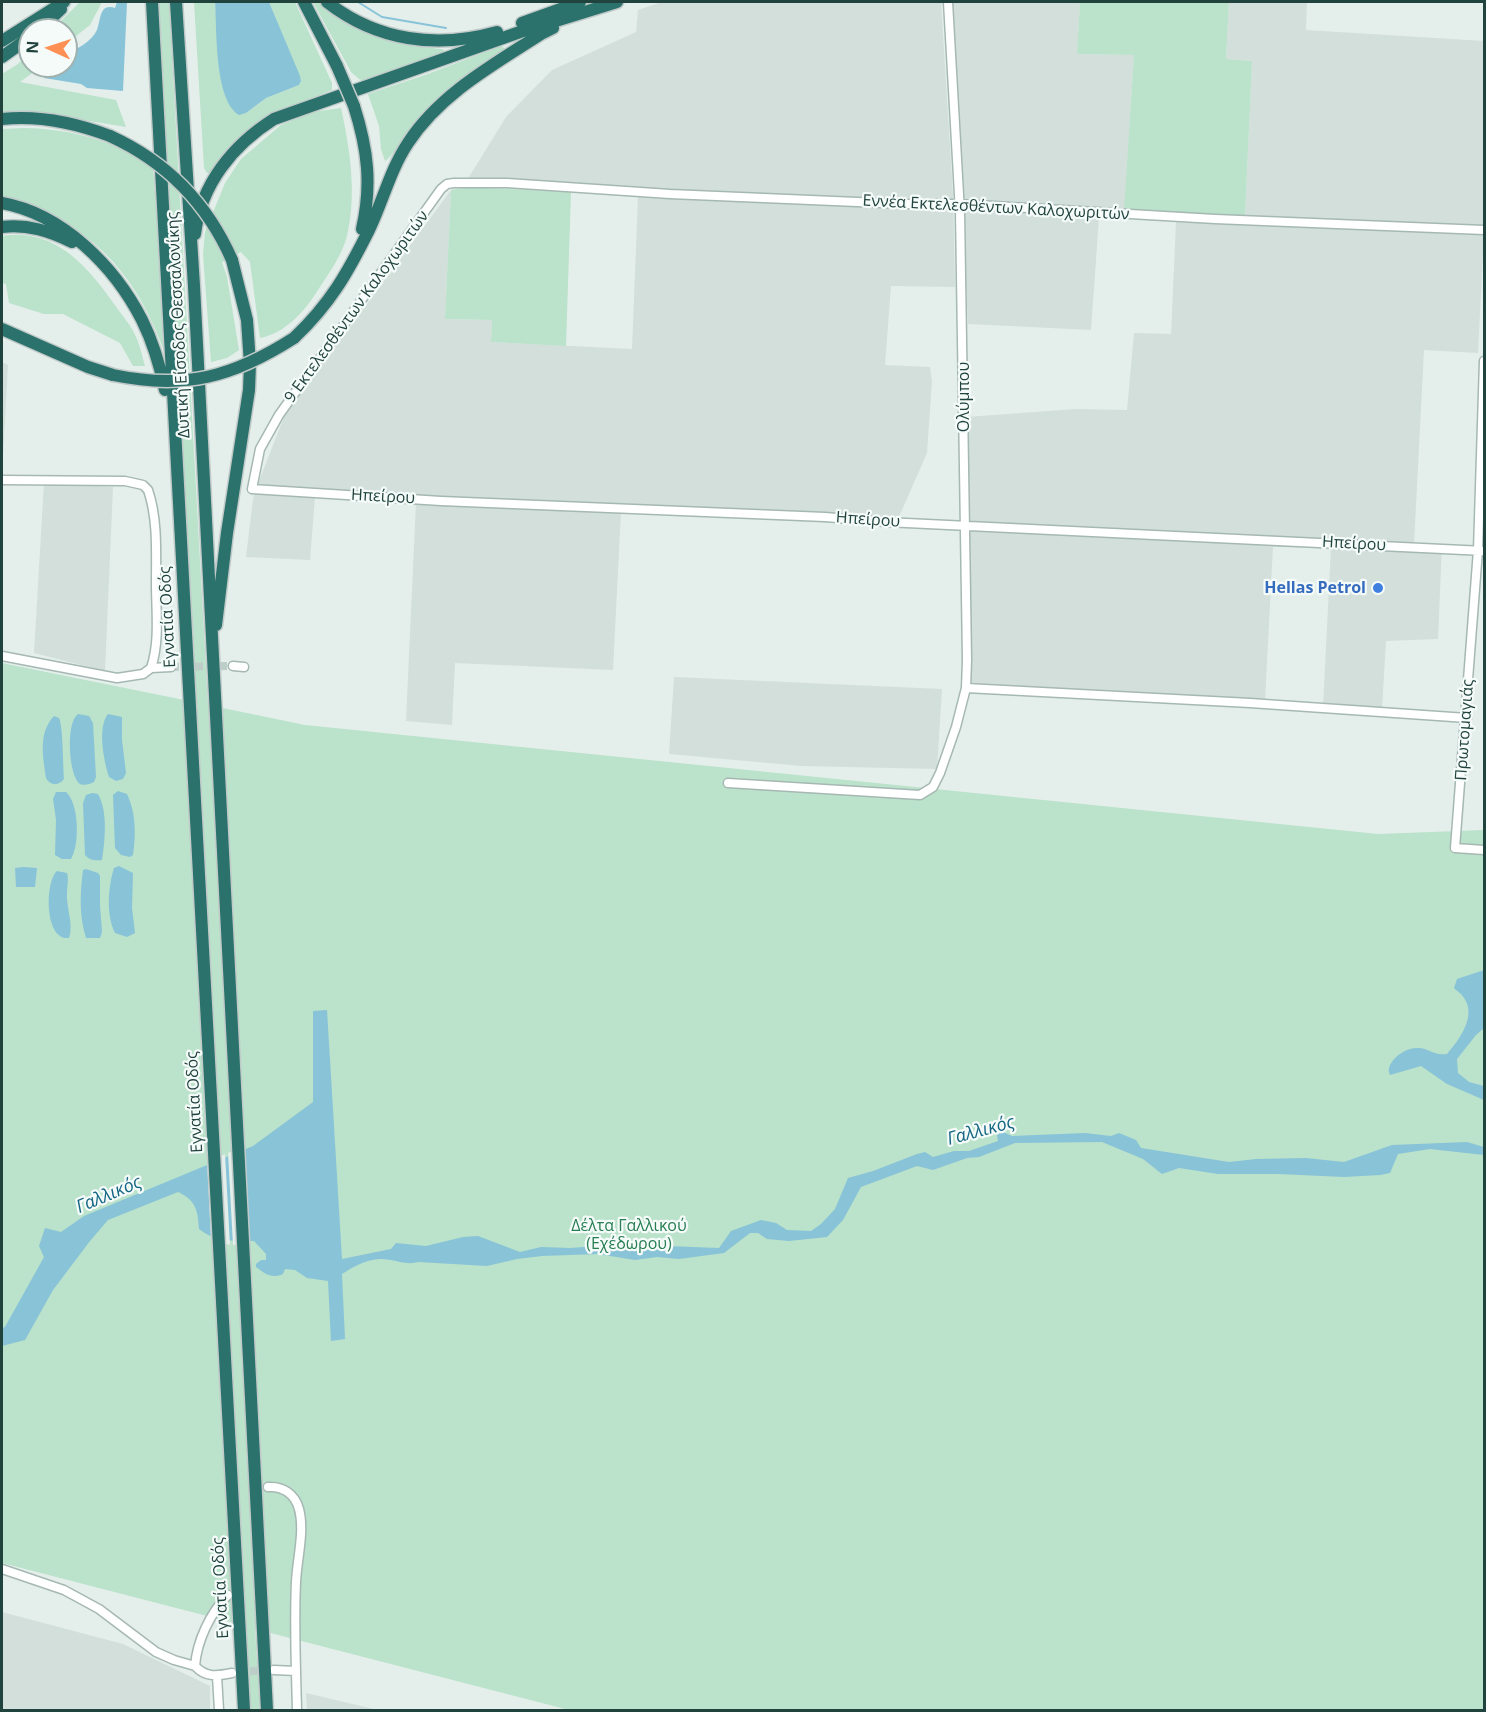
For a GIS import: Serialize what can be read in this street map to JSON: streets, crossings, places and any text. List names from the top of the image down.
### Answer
{
  "streets": {
    "highway": ["Δυτική Είσοδος Θεσσαλονίκης", "Εγνατία Οδός"],
    "street": [
      "Εννέα Εκτελεσθέντων Καλοχωριτών",
      "9 Εκτελεσθέντων Καλοχωριτών",
      "Ολύμπου",
      "Ηπείρου",
      "Πρωτομαγιάς"
    ]
  },
  "crossings": [
    ["Εννέα Εκτελεσθέντων Καλοχωριτών", "9 Εκτελεσθέντων Καλοχωριτών"],
    ["Εννέα Εκτελεσθέντων Καλοχωριτών", "Ολύμπου"],
    ["9 Εκτελεσθέντων Καλοχωριτών", "Ηπείρου"],
    ["Δυτική Είσοδος Θεσσαλονίκης", "Εγνατία Οδός"],
    ["Ολύμπου", "Ηπείρου"],
    ["Ηπείρου", "Πρωτομαγιάς"]
  ],
  "water": ["Γαλλικός"],
  "parks": ["Δέλτα Γαλλικού (Εχέδωρου)"],
  "places": ["Hellas Petrol"],
  "north": "left"
}
